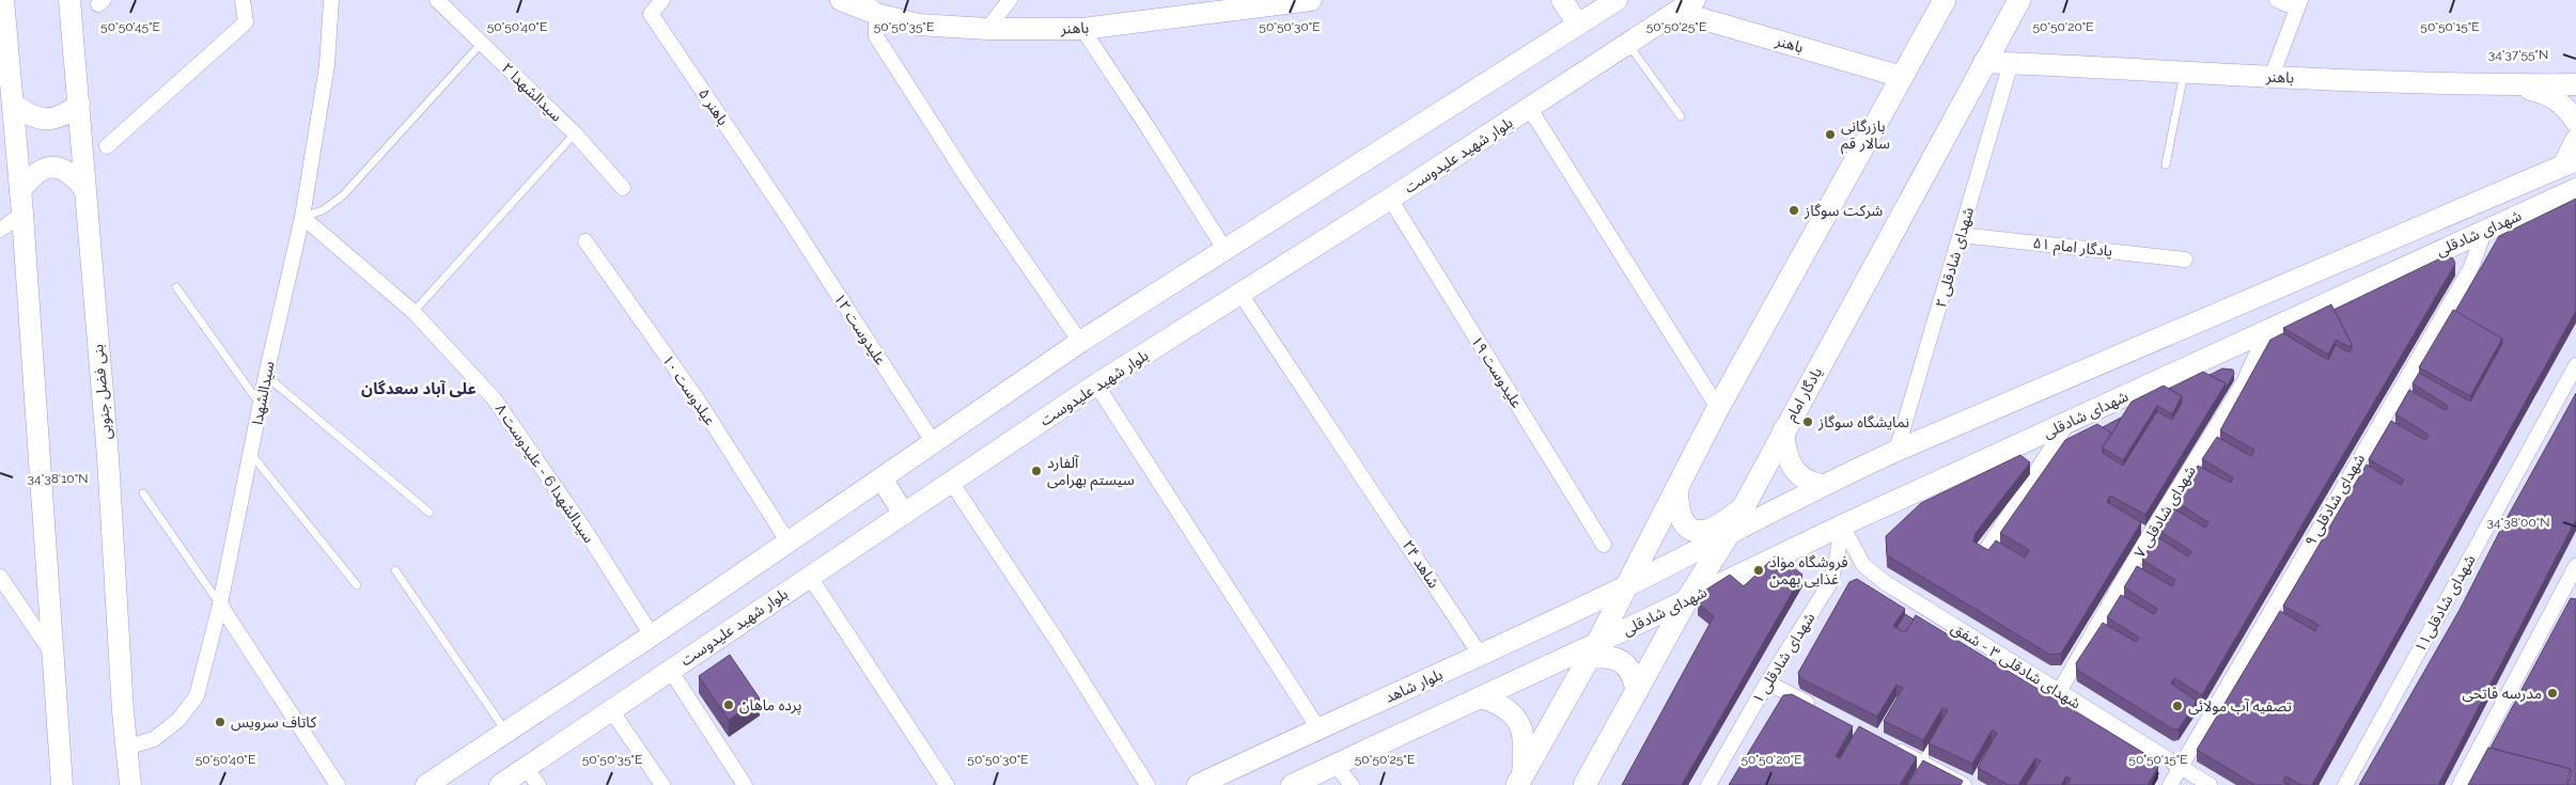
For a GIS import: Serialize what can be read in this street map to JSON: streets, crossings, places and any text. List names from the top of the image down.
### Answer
{
  "streets": {
    "main road": [
      "باهنر",
      "بلوار شهید علیدوست",
      "شهدای شادقلی",
      "بنی فضل جنوبی",
      "یادگار امام",
      "بلوار شاهد"
    ],
    "street": [
      "سیدالشهدا ۲",
      "باهنر ۵",
      "یادگار امام ۵۱",
      "شهدای شادقلی ۲",
      "علیدوست ۱۲",
      "علیدوست ۱۹",
      "عیلدوست ۱۰",
      "سیدالشهدا",
      "سیدالشهدا 6 - علیدوست ۸",
      "شهدای شادقلی ۹",
      "شهدای شادقلی ۷",
      "شاهد ۲۴",
      "شهدای شادقلی۱۱",
      "شهدای شادقلی ۱",
      "شهدای شادقلی ۳ - شفق"
    ]
  },
  "crossings": [
    ["باهنر", "بلوار شهید علیدوست"],
    ["باهنر", "شهدای شادقلی ۲"],
    ["باهنر", "یادگار امام"],
    ["باهنر ۵", "علیدوست ۱۲"],
    ["بلوار شهید علیدوست", "علیدوست ۱۹"],
    ["بلوار شهید علیدوست", "شاهد ۲۴"],
    ["شهدای شادقلی", "شهدای شادقلی ۲"],
    ["شهدای شادقلی", "یادگار امام"],
    ["شهدای شادقلی", "شهدای شادقلی ۹"],
    ["شهدای شادقلی", "شهدای شادقلی ۷"],
    ["شهدای شادقلی", "شهدای شادقلی ۱"],
    ["شهدای شادقلی", "شهدای شادقلی ۳ - شفق"],
    ["شهدای شادقلی", "بلوار شاهد"],
    ["یادگار امام ۵۱", "شهدای شادقلی ۲"],
    ["بنی فضل جنوبی", "سیدالشهدا"],
    ["سیدالشهدا", "سیدالشهدا 6 - علیدوست ۸"],
    ["شهدای شادقلی ۹", "شهدای شادقلی ۳ - شفق"],
    ["شهدای شادقلی ۷", "شهدای شادقلی ۳ - شفق"],
    ["شاهد ۲۴", "بلوار شاهد"],
    ["شهدای شادقلی ۱", "شهدای شادقلی ۳ - شفق"]
  ],
  "districts": ["علی آباد سعدگان"],
  "places": [
    "بازرگانی سالار قم",
    "شرکت سوگاز",
    "نمایشگاه سوگاز",
    "آلفارد سیستم بهرامی",
    "فروشگاه مواد غذایی بهمن",
    "مدرسه فاتحی",
    "پرده ماهان",
    "تصفیه آب مولائی",
    "کاتاف سرویس"
  ],
  "coordinates": [
    "50°50'45\"E",
    "50°50'40\"E",
    "50°50'35\"E",
    "50°50'30\"E",
    "50°50'25\"E",
    "50°50'20\"E",
    "50°50'15\"E",
    "34°37'55\"N",
    "34°38'10\"N",
    "34°38'00\"N"
  ]
}
